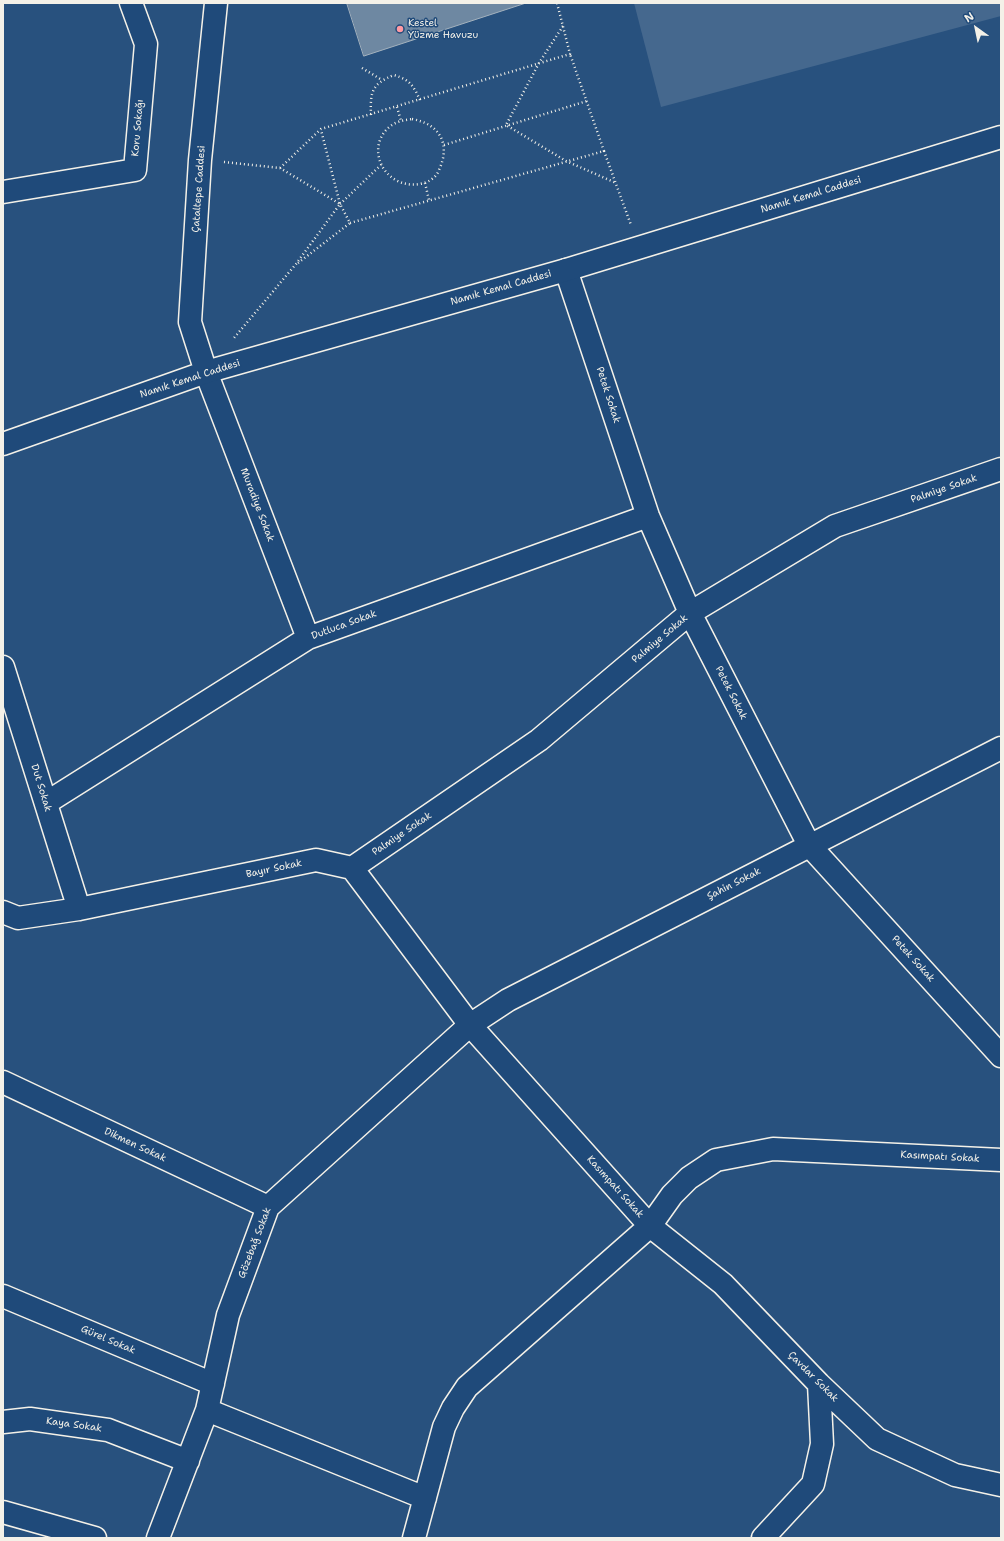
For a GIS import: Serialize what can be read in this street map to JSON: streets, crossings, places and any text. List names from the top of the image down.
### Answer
{
  "streets": {
    "street": [
      "Koru Sokağı",
      "Çataltepe Caddesi",
      "Namık Kemal Caddesi",
      "Petek Sokak",
      "Palmiye Sokak",
      "Muradiye Sokak",
      "Dutluca Sokak",
      "Dut Sokak",
      "Bayır Sokak",
      "Şahin Sokak",
      "Dikmen Sokak",
      "Kasımpatı Sokak",
      "Gözebağ Sokak",
      "Gürel Sokak",
      "Çavdar Sokak",
      "Kaya Sokak"
    ]
  },
  "crossings": [
    ["Çataltepe Caddesi", "Namık Kemal Caddesi"],
    ["Çataltepe Caddesi", "Muradiye Sokak"],
    ["Namık Kemal Caddesi", "Petek Sokak"],
    ["Namık Kemal Caddesi", "Muradiye Sokak"],
    ["Petek Sokak", "Palmiye Sokak"],
    ["Petek Sokak", "Dutluca Sokak"],
    ["Petek Sokak", "Şahin Sokak"],
    ["Palmiye Sokak", "Bayır Sokak"],
    ["Muradiye Sokak", "Dutluca Sokak"],
    ["Dutluca Sokak", "Dut Sokak"],
    ["Dut Sokak", "Bayır Sokak"],
    ["Şahin Sokak", "Kasımpatı Sokak"],
    ["Şahin Sokak", "Gözebağ Sokak"],
    ["Dikmen Sokak", "Gözebağ Sokak"],
    ["Kasımpatı Sokak", "Gözebağ Sokak"],
    ["Kasımpatı Sokak", "Çavdar Sokak"],
    ["Gözebağ Sokak", "Gürel Sokak"],
    ["Gözebağ Sokak", "Kaya Sokak"]
  ],
  "places": ["Kestel Yüzme Havuzu"],
  "north": "top left"
}
